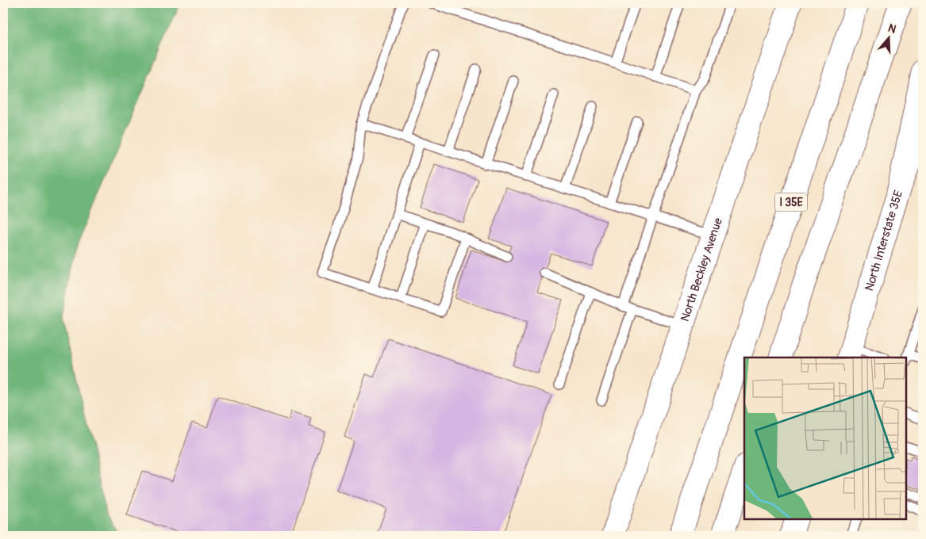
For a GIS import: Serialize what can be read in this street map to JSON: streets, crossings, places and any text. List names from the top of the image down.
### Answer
{
  "streets": {
    "main road": ["I 35E", "North Interstate 35E", "North Beckley Avenue"]
  },
  "north": "top"
}
